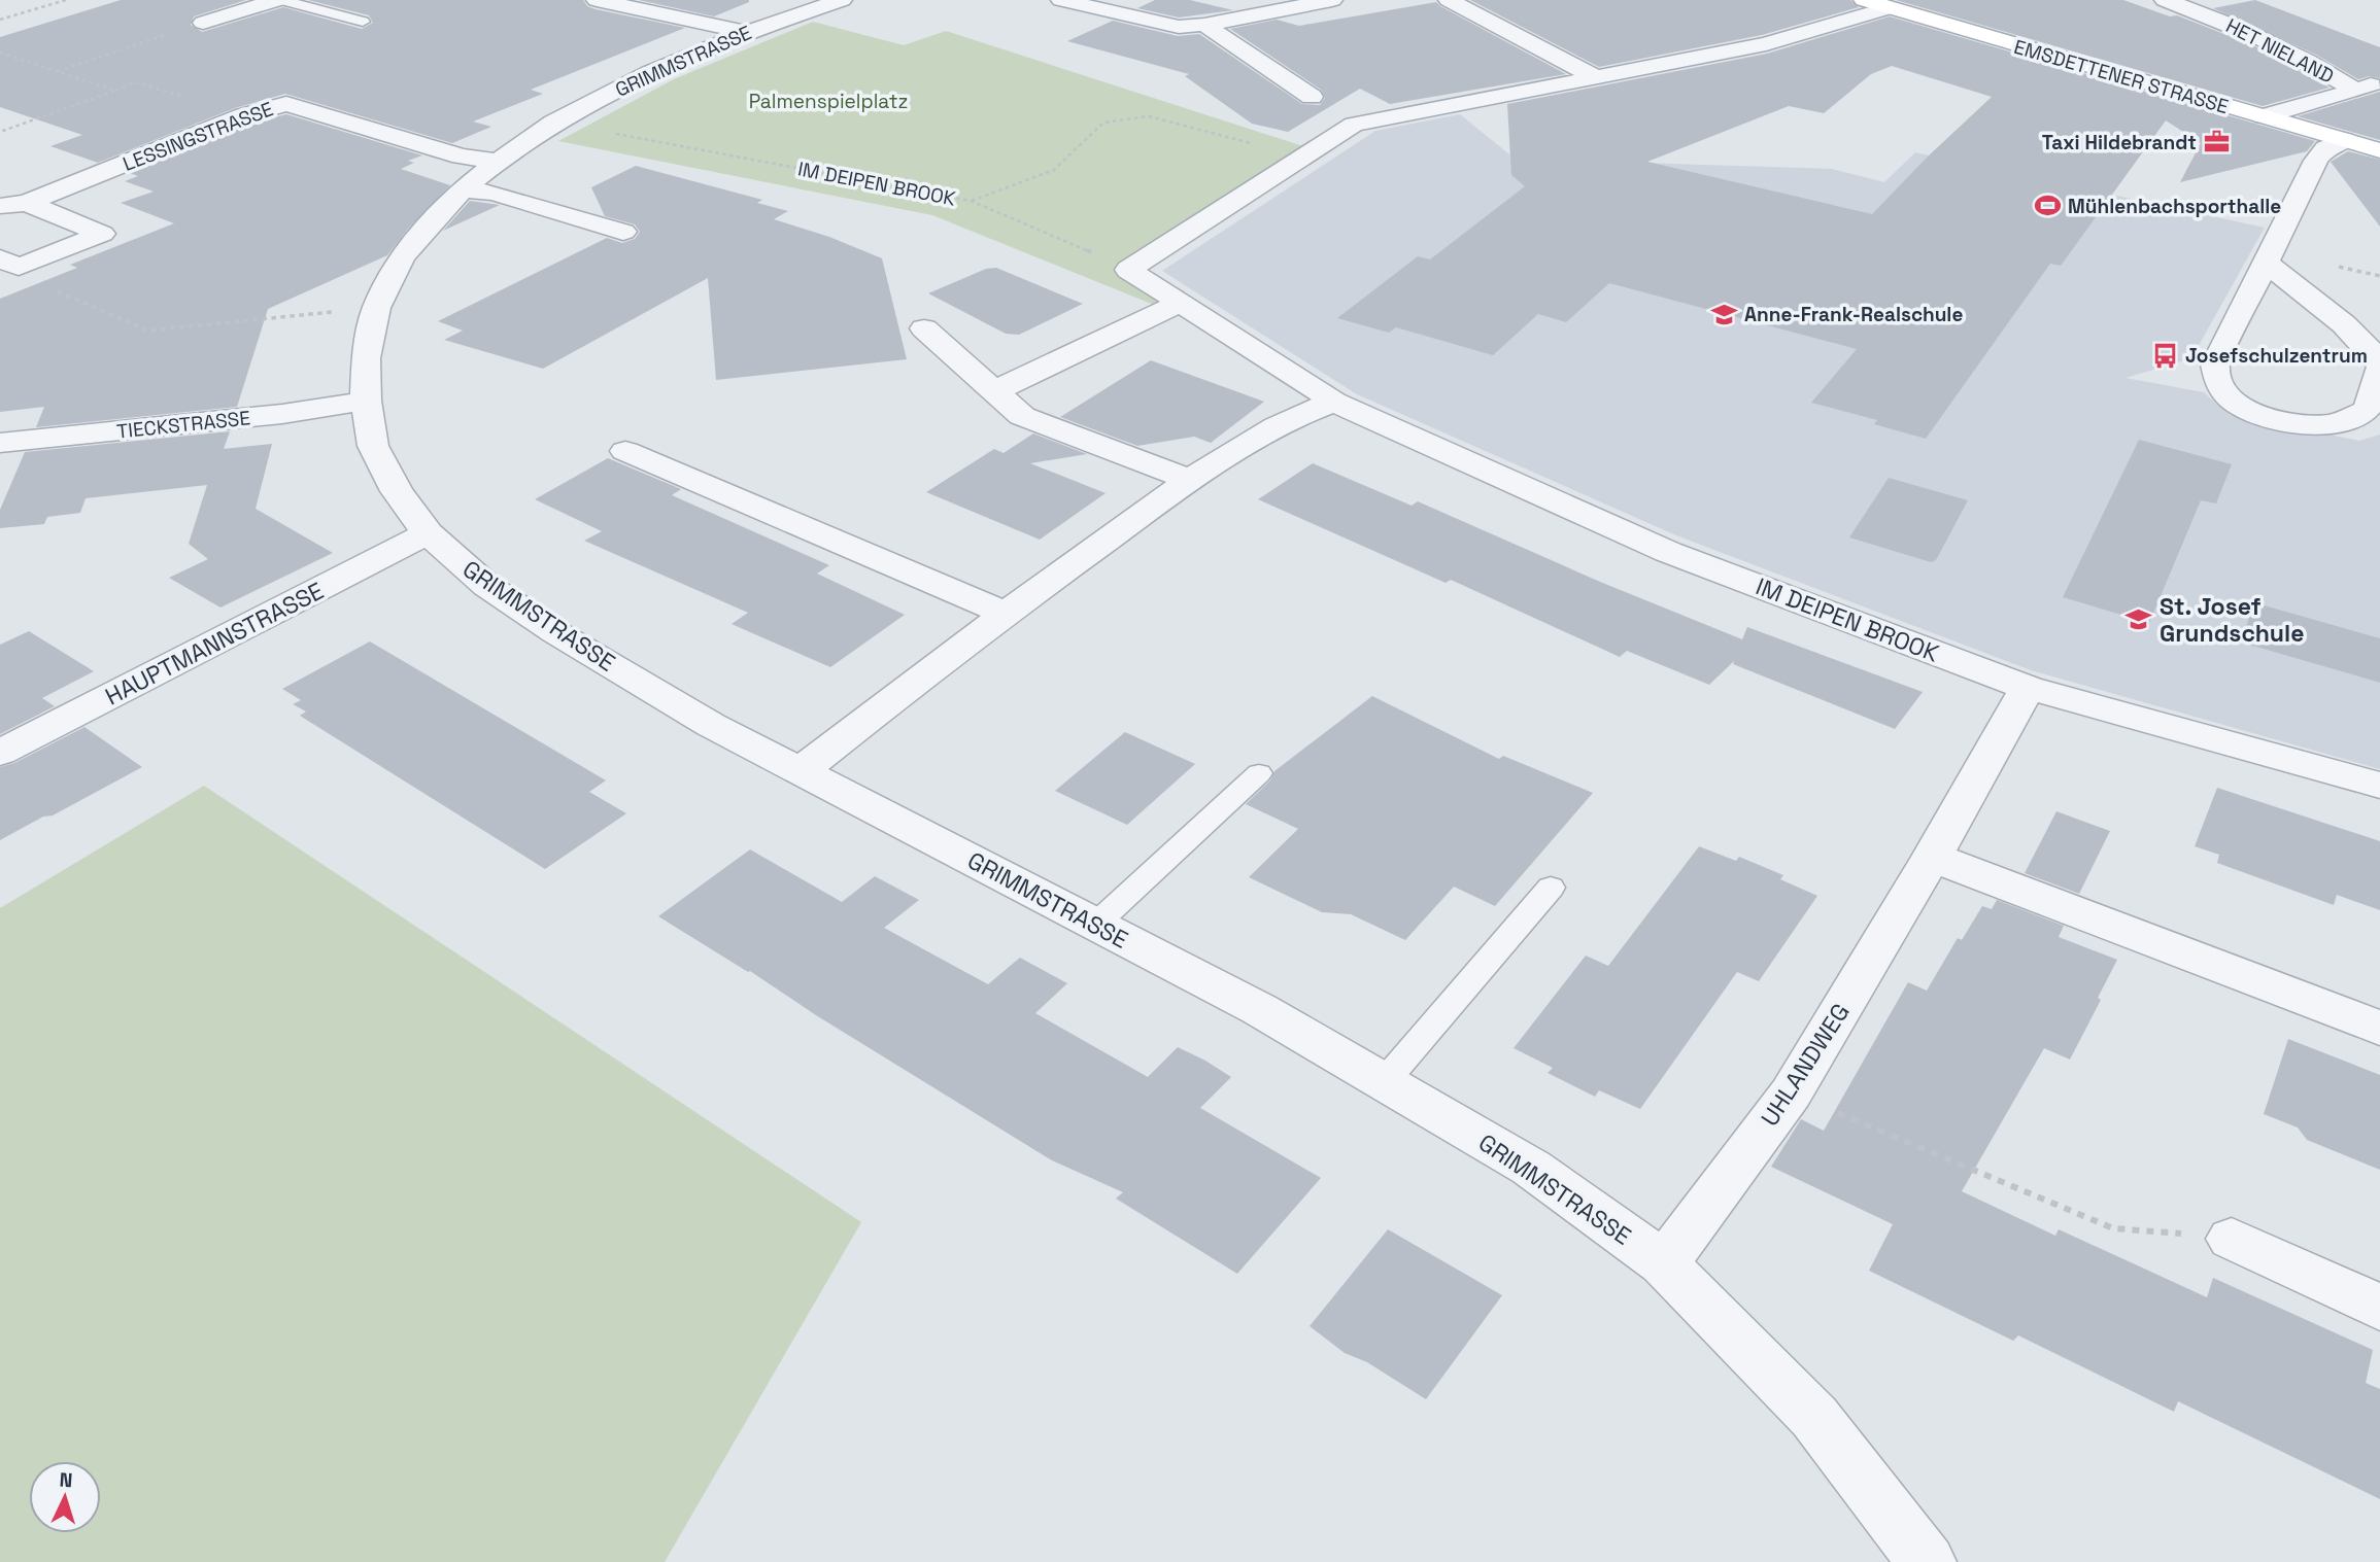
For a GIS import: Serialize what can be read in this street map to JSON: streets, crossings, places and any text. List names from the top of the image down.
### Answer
{
  "streets": {
    "street": [
      "HET NIELAND",
      "GRIMMSTRASSE",
      "EMSDETTENER STRASSE",
      "LESSINGSTRASSE",
      "IM DEIPEN BROOK",
      "TIECKSTRASSE",
      "HAUPTMANNSTRASSE",
      "UHLANDWEG"
    ]
  },
  "crossings": [
    ["HET NIELAND", "EMSDETTENER STRASSE"],
    ["GRIMMSTRASSE", "LESSINGSTRASSE"],
    ["GRIMMSTRASSE", "IM DEIPEN BROOK"],
    ["GRIMMSTRASSE", "TIECKSTRASSE"],
    ["GRIMMSTRASSE", "HAUPTMANNSTRASSE"],
    ["GRIMMSTRASSE", "UHLANDWEG"],
    ["IM DEIPEN BROOK", "UHLANDWEG"]
  ],
  "parks": ["Palmenspielplatz"],
  "places": {
    "office": ["Taxi Hildebrandt"],
    "sports": ["Mühlenbachsporthalle"],
    "school or university": ["Anne-Frank-Realschule", "St. Josef Grundschule"],
    "bus stop": ["Josefschulzentrum"]
  },
  "north": "top"
}
